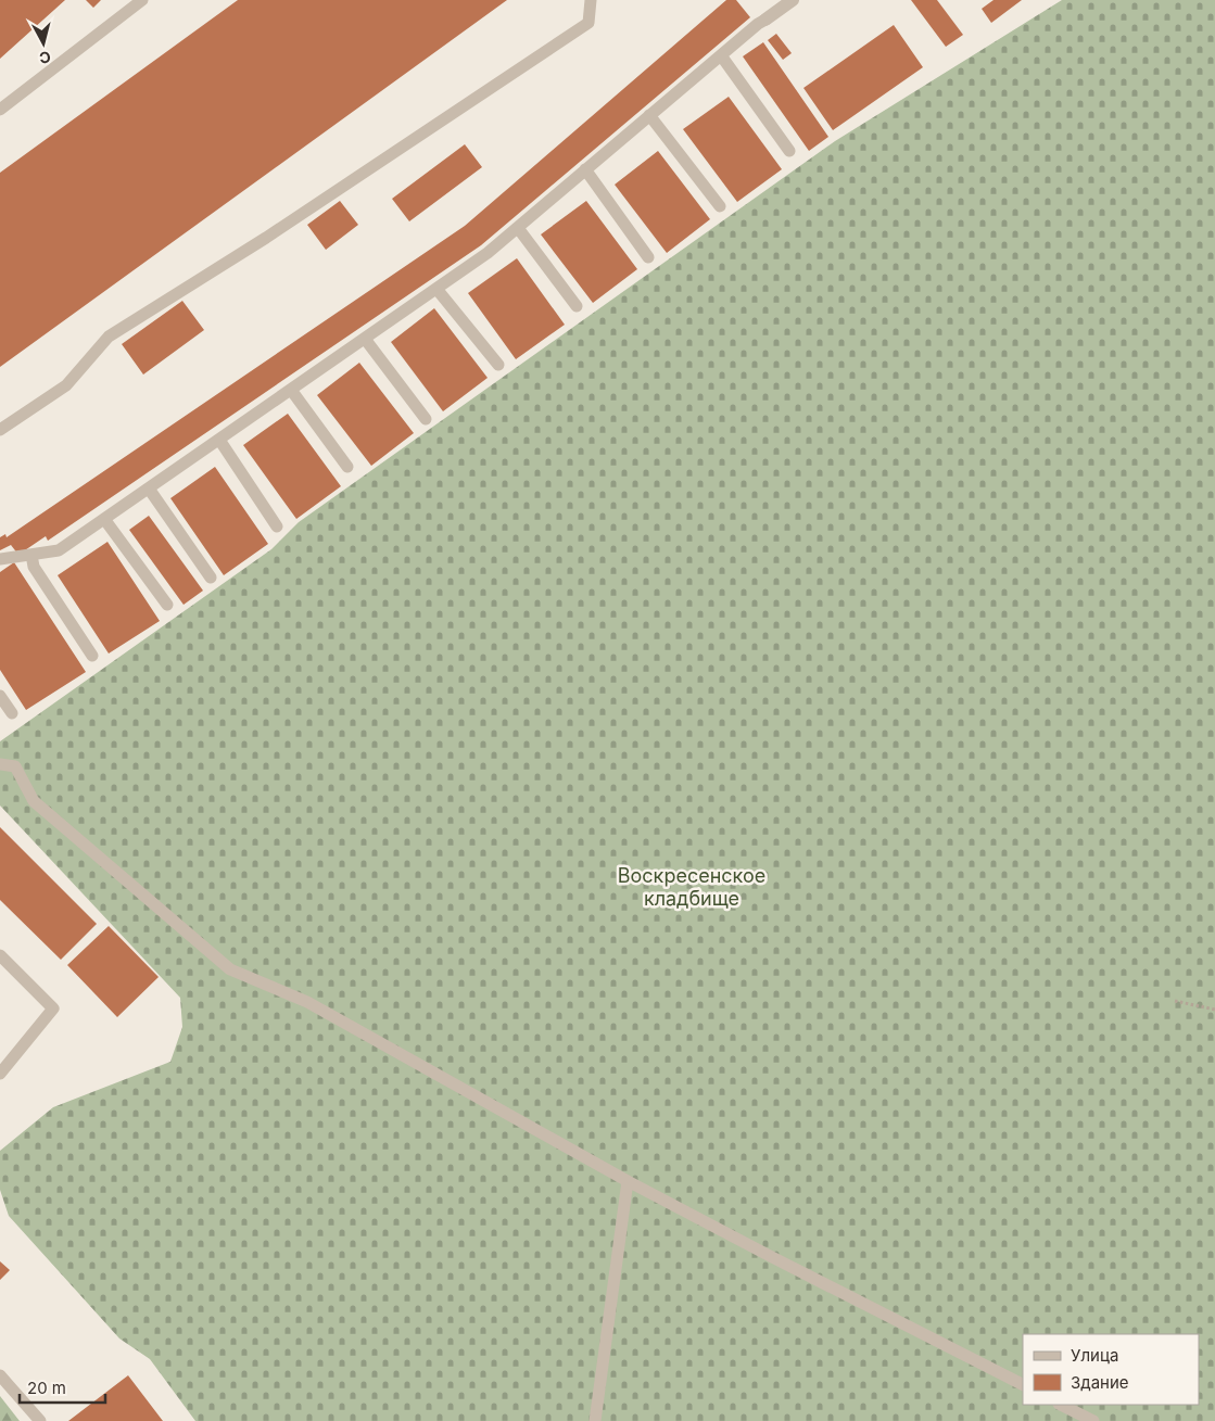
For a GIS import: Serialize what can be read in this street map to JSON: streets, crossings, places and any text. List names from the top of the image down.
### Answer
{
  "parks": ["Воскресенское кладбище"],
  "legend": ["Улица", "Здание"],
  "scale_bar": "20 m",
  "north": "bottom"
}
